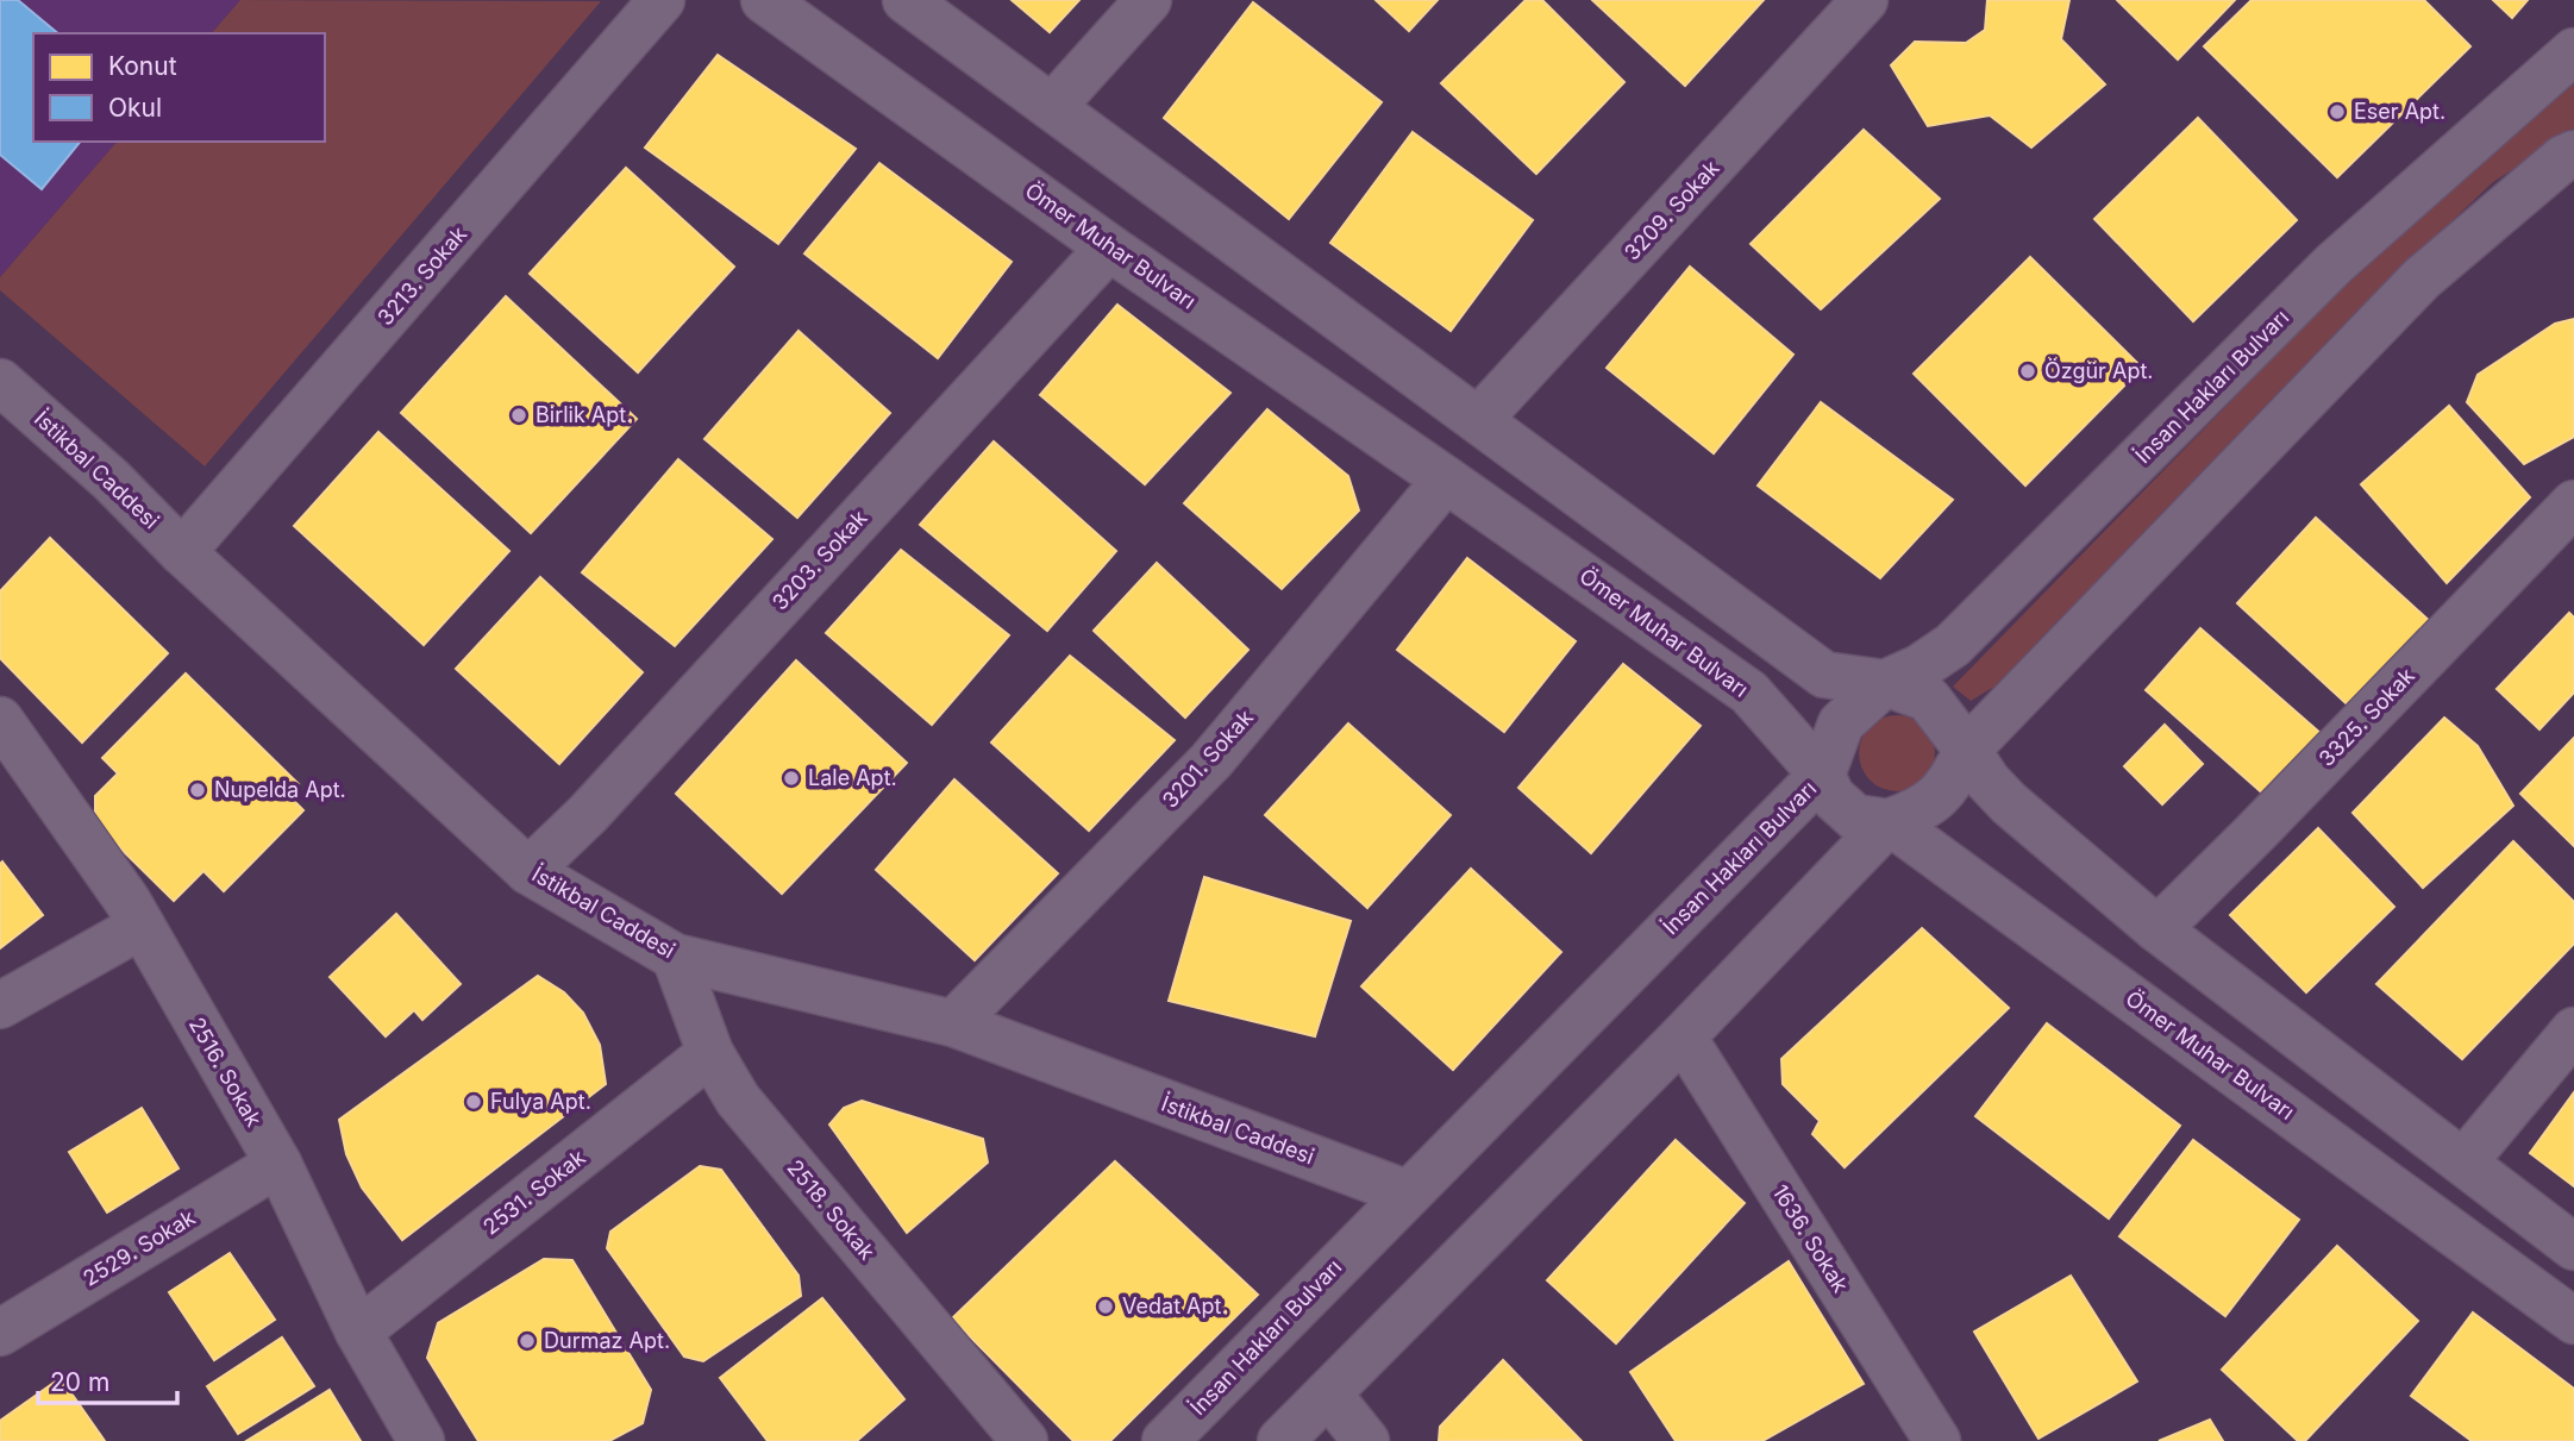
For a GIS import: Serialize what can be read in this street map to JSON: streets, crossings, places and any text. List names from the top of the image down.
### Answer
{
  "streets": {
    "street": [
      "3209. Sokak",
      "Ömer Muhar Bulvarı",
      "3213. Sokak",
      "İnsan Hakları Bulvarı",
      "İstikbal Caddesi",
      "3203. Sokak",
      "3325. Sokak",
      "3201. Sokak",
      "2516. Sokak",
      "2531. Sokak",
      "2518. Sokak",
      "1636. Sokak",
      "2529. Sokak"
    ]
  },
  "crossings": [
    ["Ömer Muhar Bulvarı", "İnsan Hakları Bulvarı"],
    ["Ömer Muhar Bulvarı", "3203. Sokak"],
    ["Ömer Muhar Bulvarı", "3201. Sokak"],
    ["3213. Sokak", "İstikbal Caddesi"],
    ["İnsan Hakları Bulvarı", "İstikbal Caddesi"],
    ["İstikbal Caddesi", "3203. Sokak"],
    ["İstikbal Caddesi", "3201. Sokak"],
    ["İstikbal Caddesi", "2518. Sokak"],
    ["2516. Sokak", "2531. Sokak"],
    ["2516. Sokak", "2529. Sokak"],
    ["2531. Sokak", "2518. Sokak"]
  ],
  "places": [
    "Eser Apt.",
    "Özgür Apt.",
    "Birlik Apt.",
    "Lale Apt.",
    "Nupelda Apt.",
    "Fulya Apt.",
    "Vedat Apt.",
    "Durmaz Apt."
  ],
  "legend": ["Konut", "Okul"],
  "scale_bar": "20 m"
}
